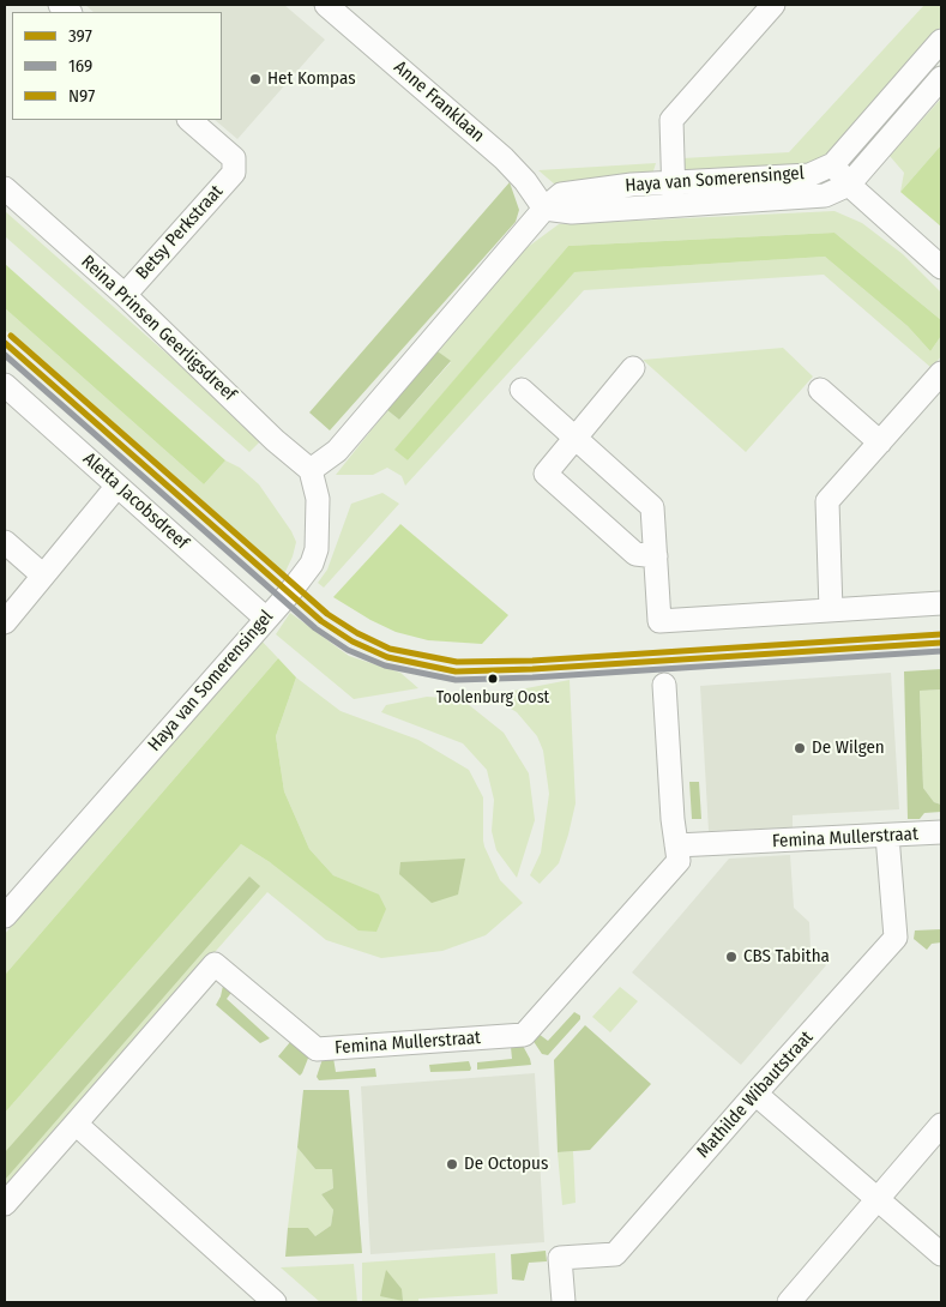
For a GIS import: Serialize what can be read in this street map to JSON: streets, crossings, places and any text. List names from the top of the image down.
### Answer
{
  "streets": {
    "street": [
      "Anne Franklaan",
      "Haya van Somerensingel",
      "Betsy Perkstraat",
      "Reina Prinsen Geerligsdreef",
      "Aletta Jacobsdreef",
      "Femina Mullerstraat",
      "Mathilde Wibautstraat"
    ]
  },
  "crossings": [
    ["Anne Franklaan", "Haya van Somerensingel"],
    ["Haya van Somerensingel", "Reina Prinsen Geerligsdreef"],
    ["Haya van Somerensingel", "Aletta Jacobsdreef"],
    ["Betsy Perkstraat", "Reina Prinsen Geerligsdreef"],
    ["Femina Mullerstraat", "Mathilde Wibautstraat"]
  ],
  "places": [
    "Het Kompas",
    "Toolenburg Oost",
    "De Wilgen",
    "CBS Tabitha",
    "De Octopus"
  ],
  "lines": ["transit line N97", "transit line 397", "transit line 169"],
  "legend": ["397", "169", "N97"]
}
